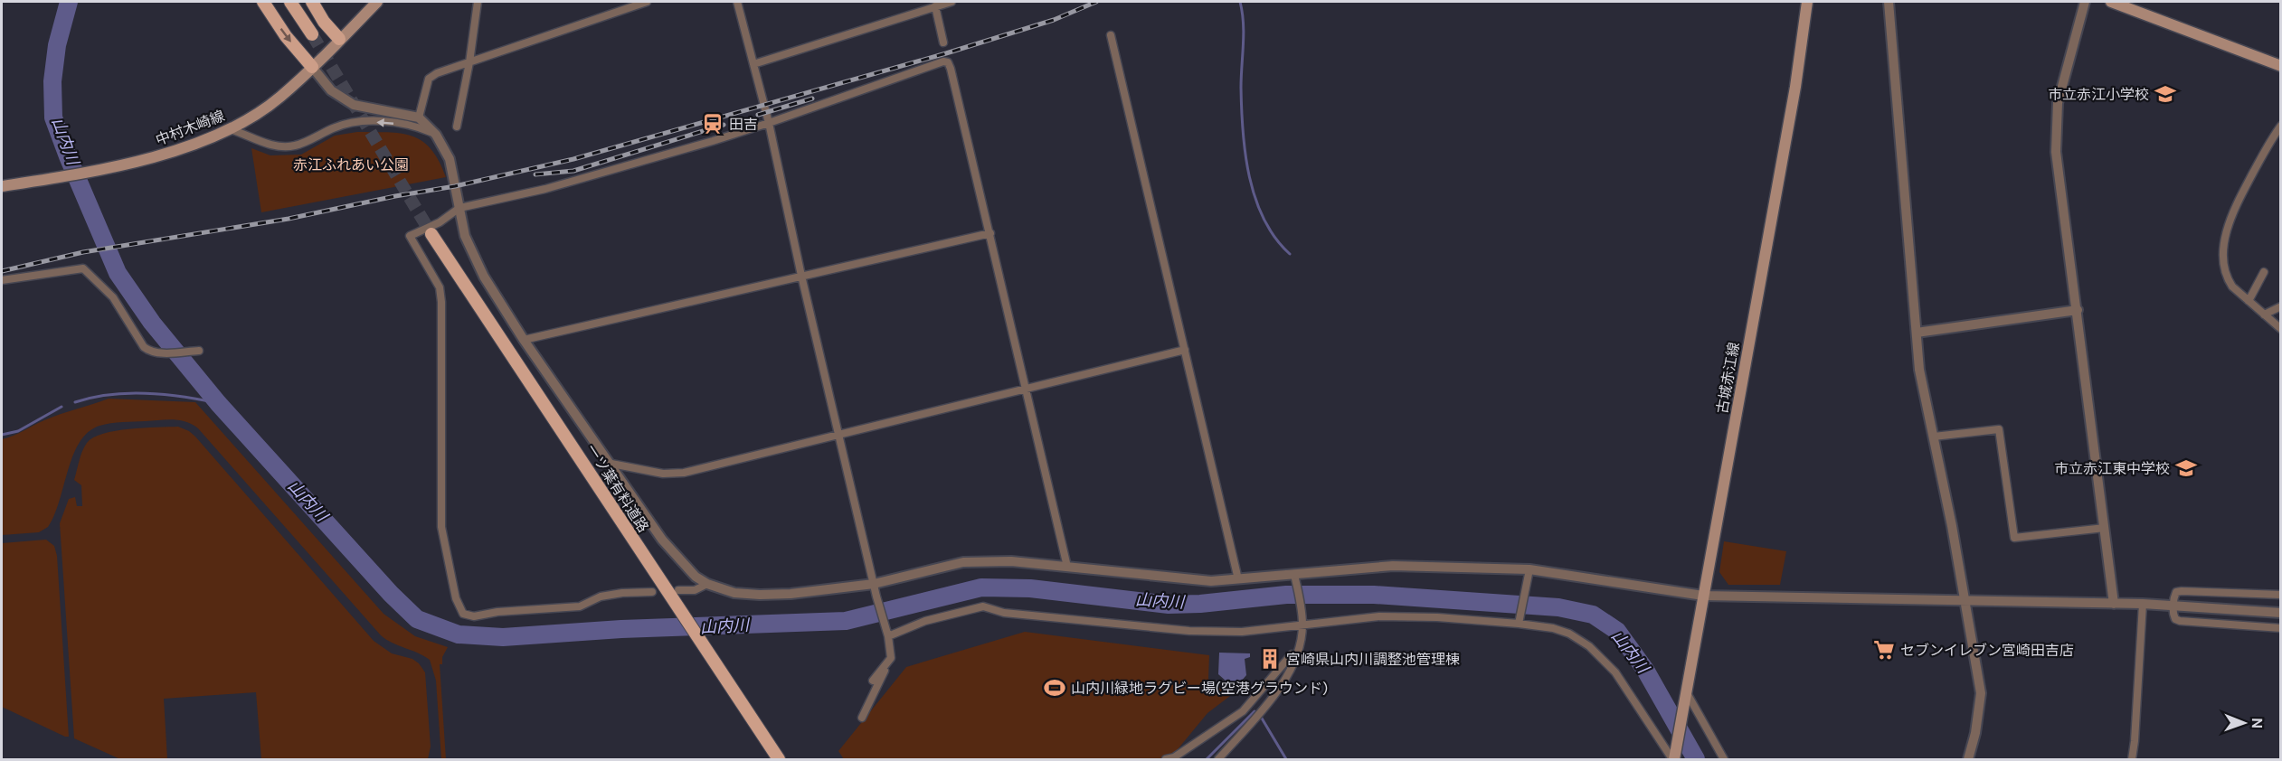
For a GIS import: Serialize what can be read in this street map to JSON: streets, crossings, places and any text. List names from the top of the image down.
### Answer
{
  "streets": {
    "main road": ["中村木崎線", "古城赤江線", "一ツ葉有料道路"]
  },
  "water": ["山内川"],
  "parks": ["赤江ふれあい公園"],
  "places": {
    "school or university": ["市立赤江小学校", "市立赤江東中学校"],
    "station": ["田吉"],
    "supermarket": ["セブンイレブン宮崎田吉店"],
    "building": ["宮崎県山内川調整池管理棟"],
    "sports": ["山内川緑地ラグビー場(空港グラウンド)"]
  },
  "north": "right"
}
